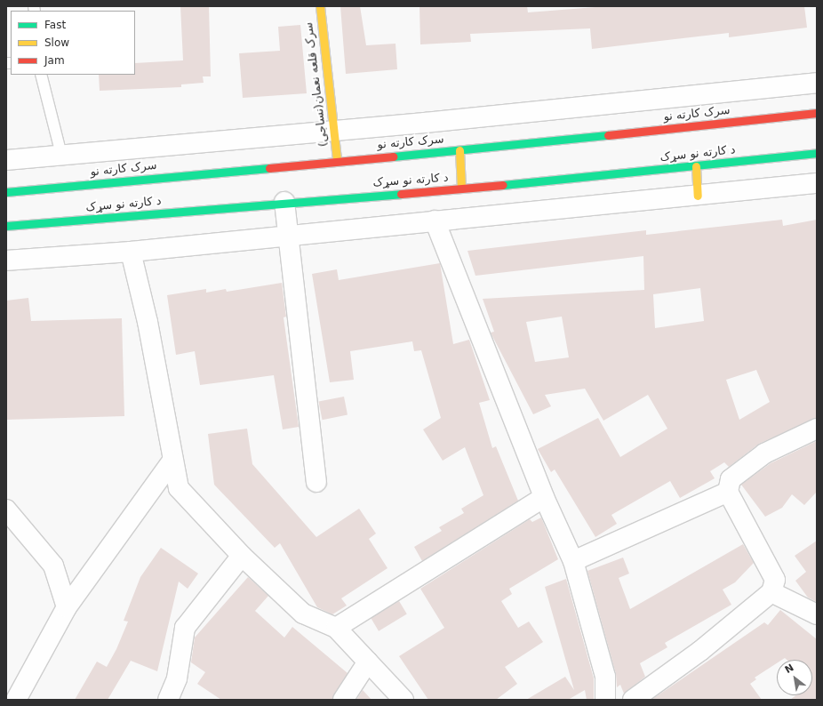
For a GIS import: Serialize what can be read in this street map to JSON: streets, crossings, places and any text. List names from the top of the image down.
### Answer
{
  "streets": {
    "main road": ["سرک قلعه نعمان(نساجی)", "سرک کارته نو", "د کارته نو سړک"]
  },
  "crossings": [
    ["سرک قلعه نعمان(نساجی)", "سرک کارته نو"]
  ],
  "legend": ["Fast", "Slow", "Jam"],
  "north": "top left"
}
